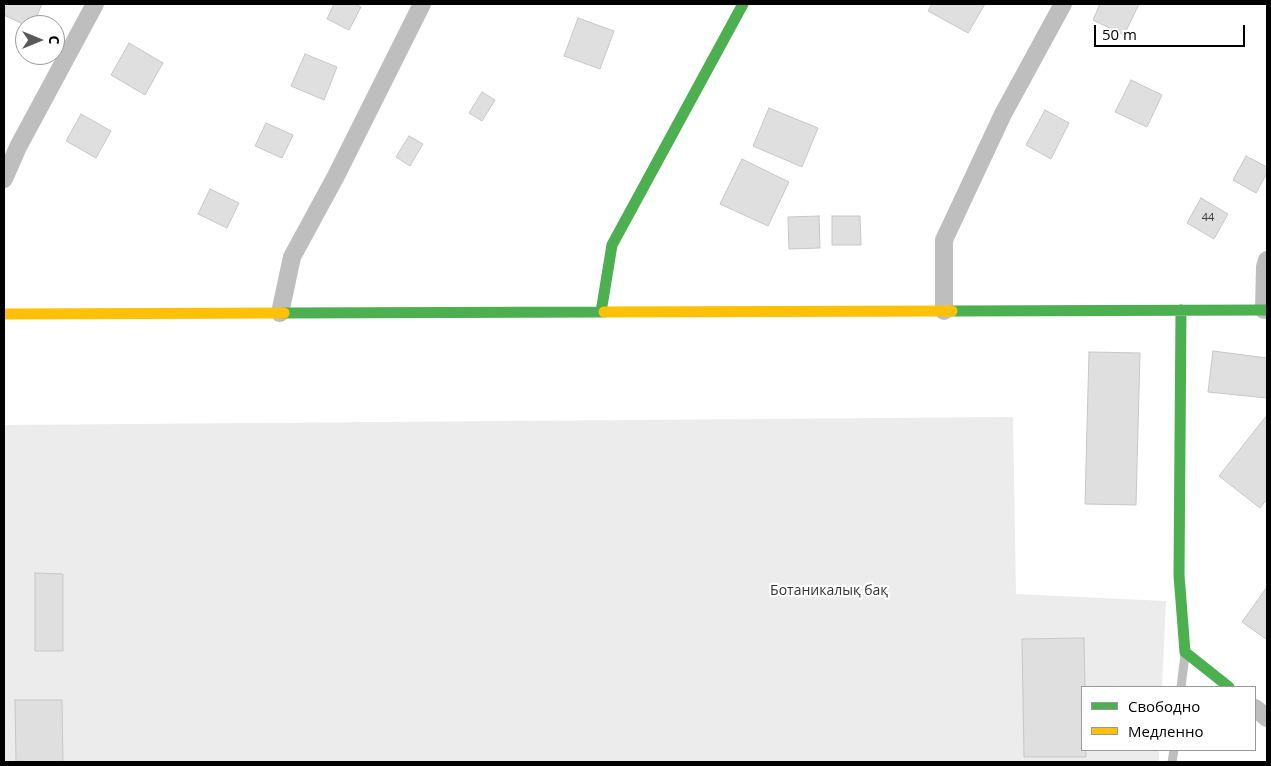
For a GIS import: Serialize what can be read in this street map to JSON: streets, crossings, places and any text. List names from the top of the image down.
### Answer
{
  "parks": ["Ботаникалық бақ"],
  "house_numbers": ["44"],
  "legend": ["Свободно", "Медленно"],
  "scale_bar": "50 m",
  "north": "right"
}
